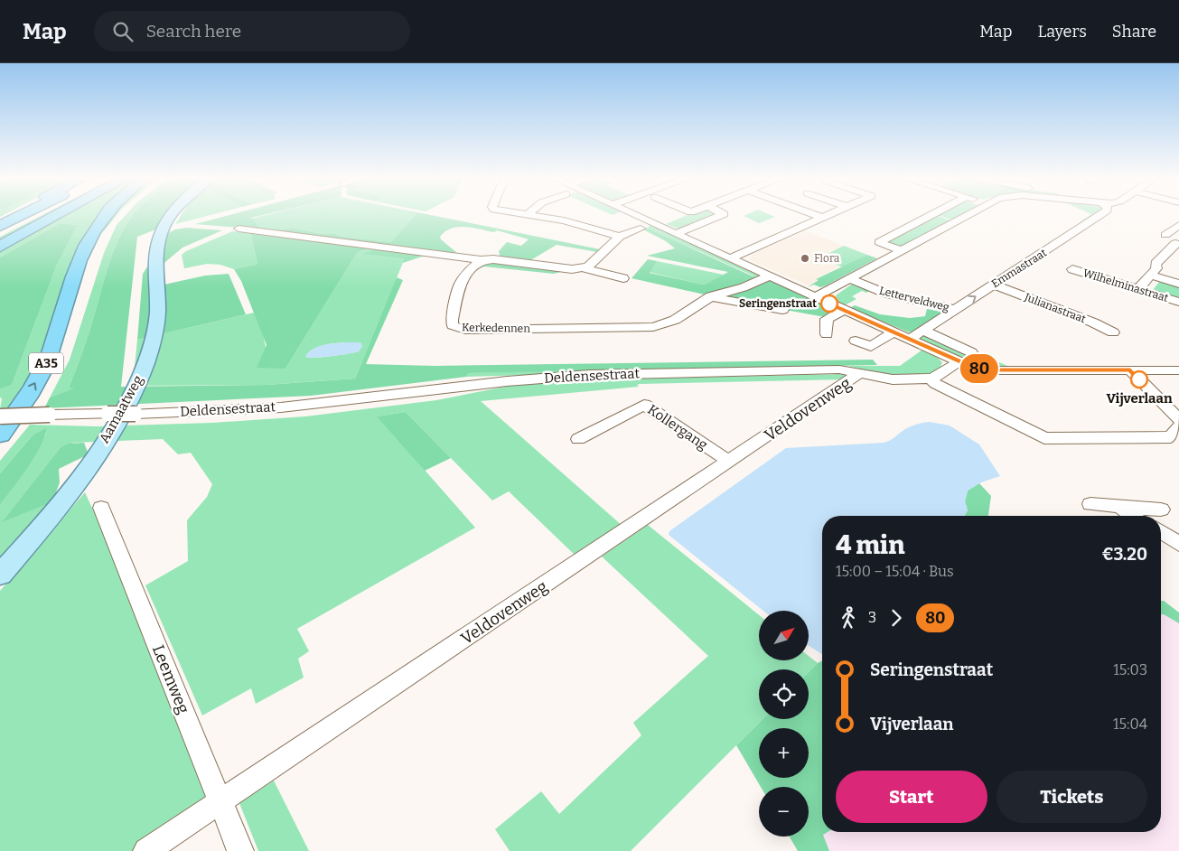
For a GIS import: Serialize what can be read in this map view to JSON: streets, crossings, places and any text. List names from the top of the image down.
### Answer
{
  "streets": {
    "highway": ["A35"],
    "main road": ["Aamaatweg"],
    "street": [
      "Emmastraat",
      "Wilhelminastraat",
      "Letterveldweg",
      "Julianastraat",
      "Kerkedennen",
      "Deldensestraat",
      "Veldovenweg",
      "Kollergang",
      "Leemweg"
    ]
  },
  "crossings": [
    ["Emmastraat", "Letterveldweg"],
    ["Emmastraat", "Julianastraat"],
    ["Deldensestraat", "Veldovenweg"],
    ["Veldovenweg", "Kollergang"],
    ["Veldovenweg", "Leemweg"]
  ],
  "places": ["Flora", "Seringenstraat", "Vijverlaan"],
  "lines": ["bus line 80"],
  "north": "top right",
  "page": {
    "header": "Map",
    "search": "Search here",
    "nav": ["Map", "Layers", "Share"],
    "on_map": "80",
    "heading": ["4 min", "15:00 – 15:04 · Bus", "€3.20"],
    "legs": ["3", "80"],
    "map_buttons": ["+", "−"],
    "list": [
      {
        "name": "Seringenstraat",
        "value": "15:03"
      },
      {
        "name": "Vijverlaan",
        "value": "15:04"
      }
    ],
    "buttons": ["Start", "Tickets"]
  }
}
